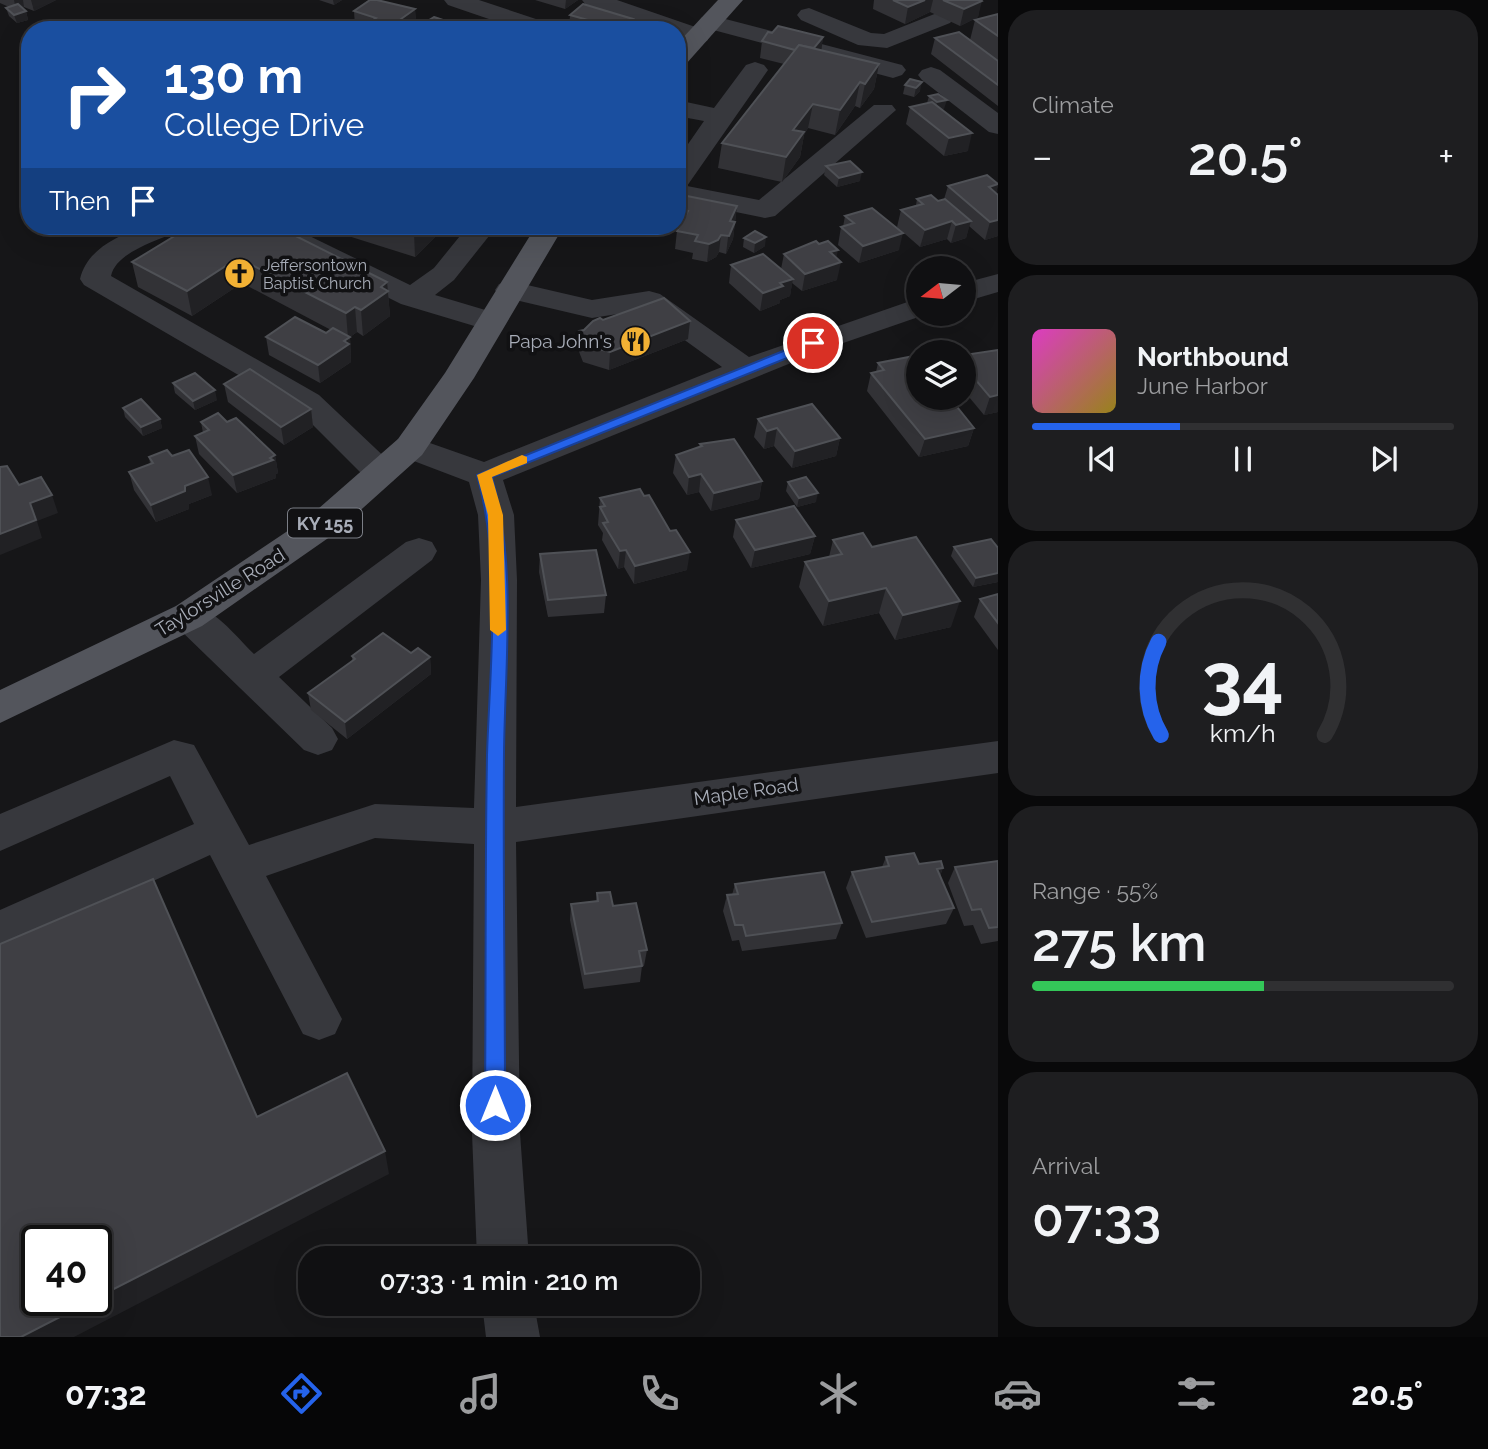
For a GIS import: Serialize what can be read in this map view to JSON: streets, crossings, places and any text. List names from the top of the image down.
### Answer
{
  "streets": {
    "main road": ["KY 155", "Taylorsville Road"],
    "street": ["Maple Road"]
  },
  "places": {
    "church": ["Jeffersontown Baptist Church"],
    "restaurant": ["Papa John's"]
  },
  "north": "left",
  "page": {
    "tile": [
      "Climate",
      ["Range · 55%", "275 km"],
      ["Arrival", "07:33"]
    ],
    "turn": ["130 m", "College Drive"],
    "heat": ["−", "20.5°", "+"],
    "then": "Then",
    "song": ["Northbound", "June Harbor"],
    "limit": "40",
    "trip": "07:33 · 1 min · 210 m",
    "tabs": ["07:32", "20.5°"],
    "gauge": ["34", "km/h"]
  }
}
